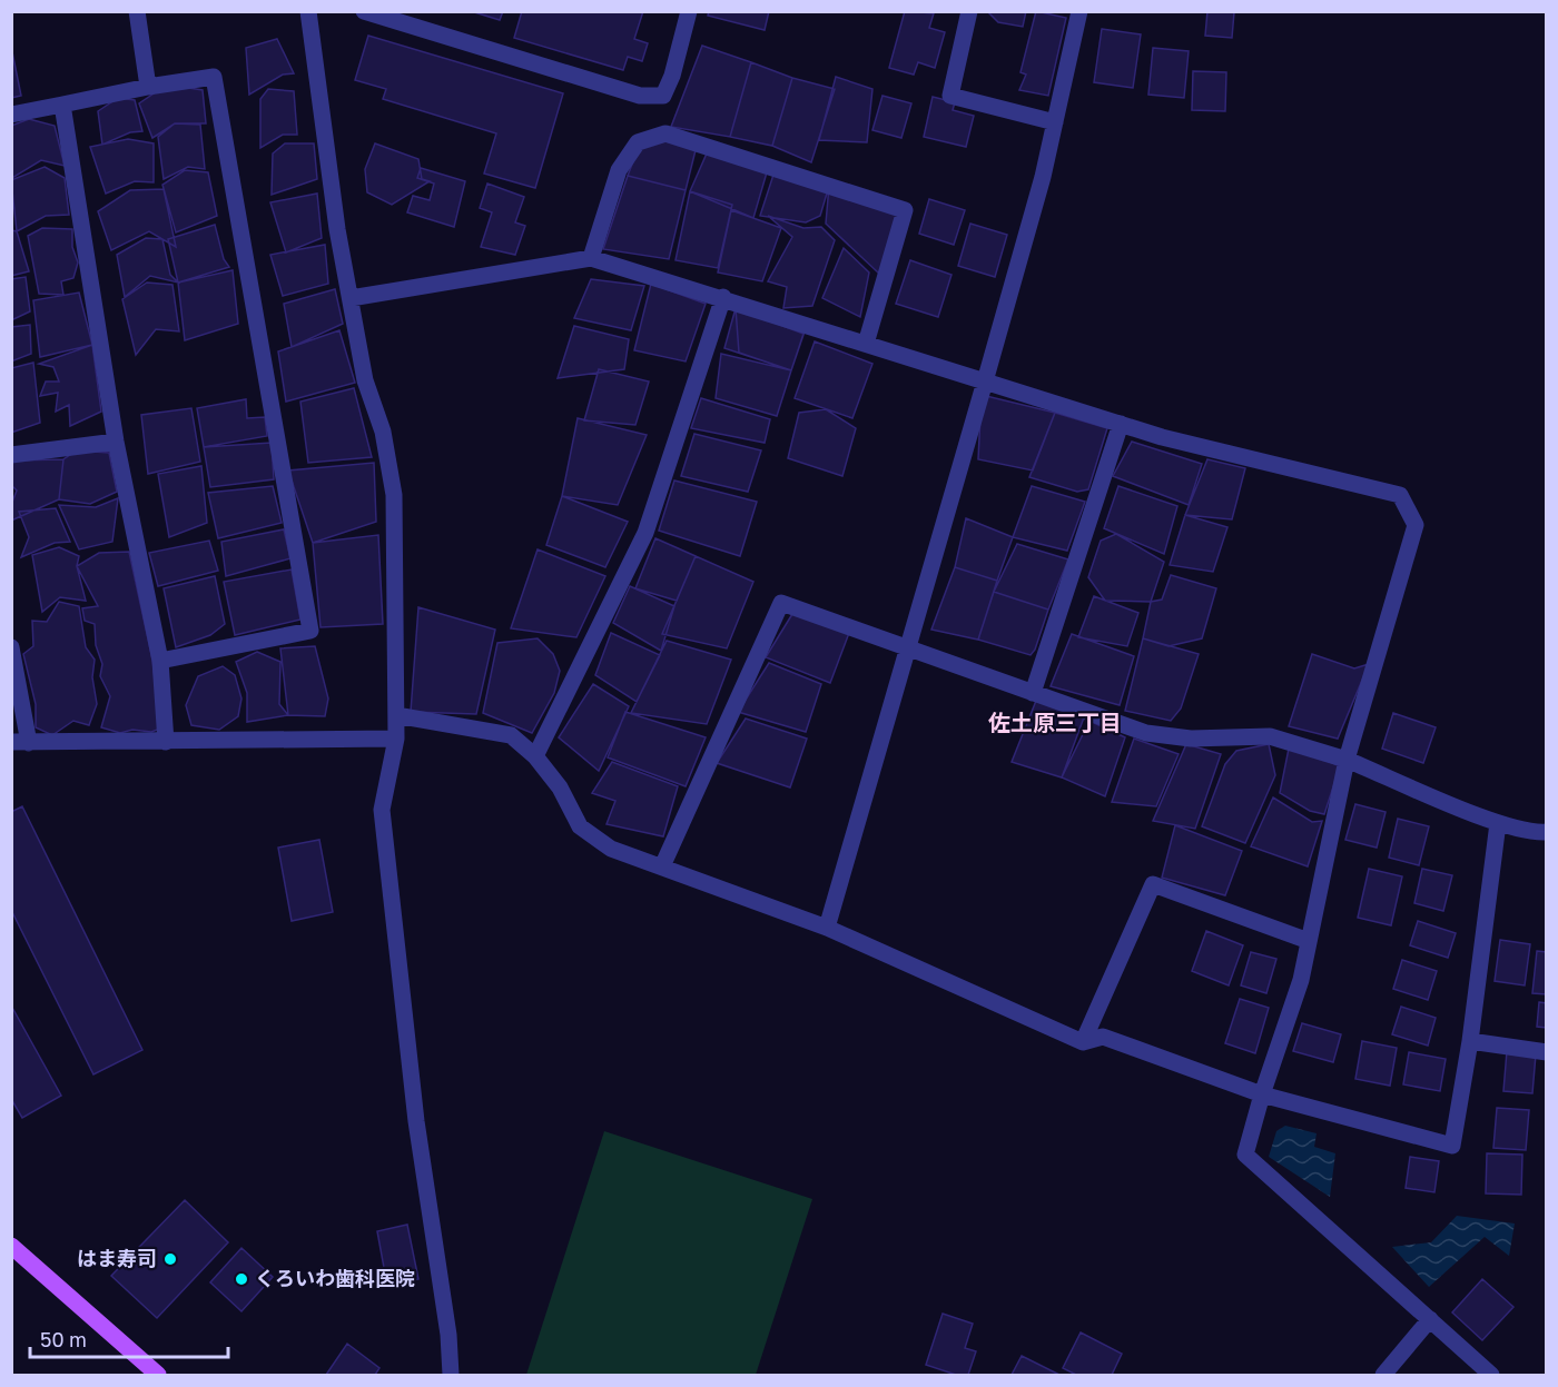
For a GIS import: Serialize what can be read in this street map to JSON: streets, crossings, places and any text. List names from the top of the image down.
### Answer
{
  "districts": ["佐土原三丁目"],
  "places": ["はま寿司", "くろいわ歯科医院"],
  "scale_bar": "50 m"
}
